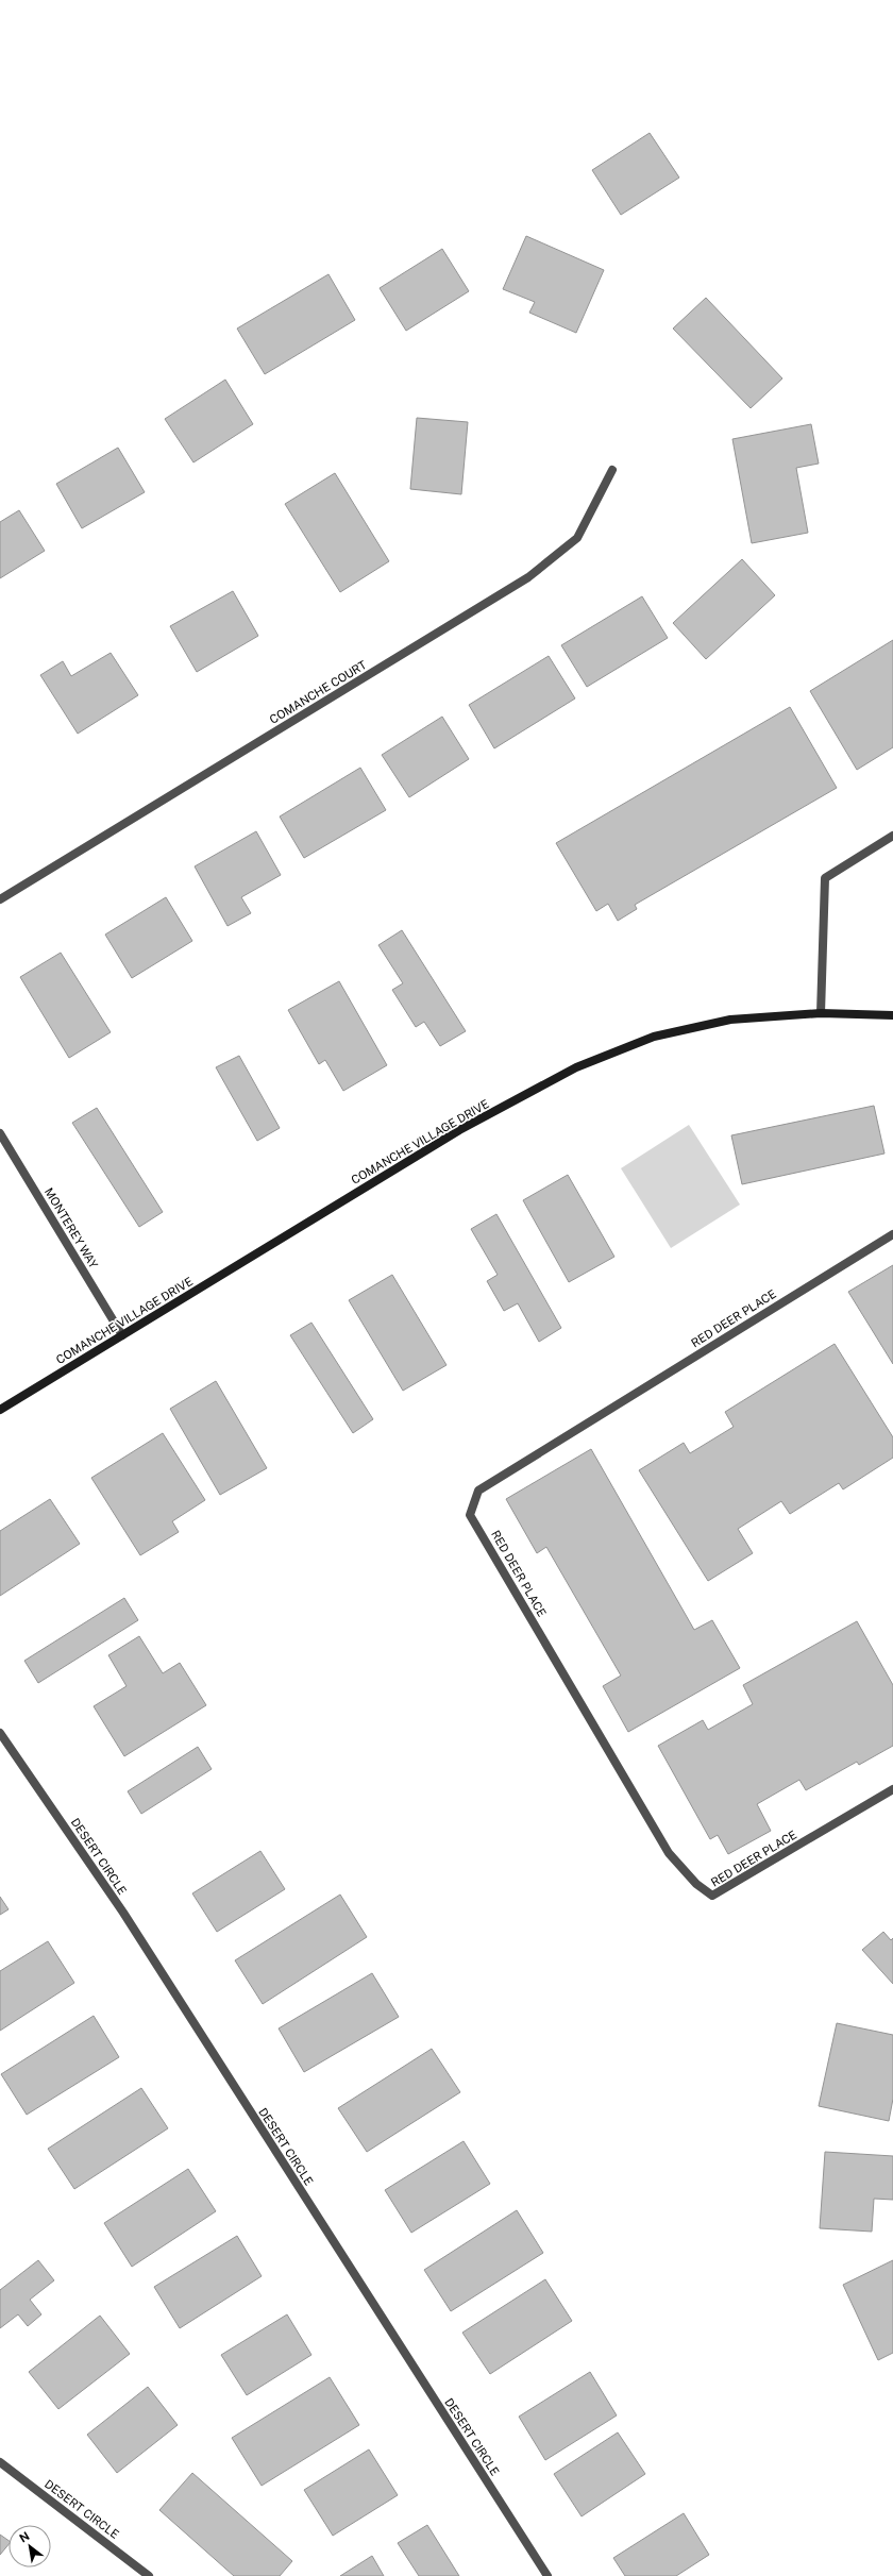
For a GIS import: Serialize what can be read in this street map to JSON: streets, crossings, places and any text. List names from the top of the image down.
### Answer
{
  "streets": {
    "street": [
      "COMANCHE COURT",
      "COMANCHE VILLAGE DRIVE",
      "MONTEREY WAY",
      "RED DEER PLACE",
      "DESERT CIRCLE"
    ]
  },
  "crossings": [
    ["COMANCHE VILLAGE DRIVE", "MONTEREY WAY"]
  ],
  "north": "top left"
}
